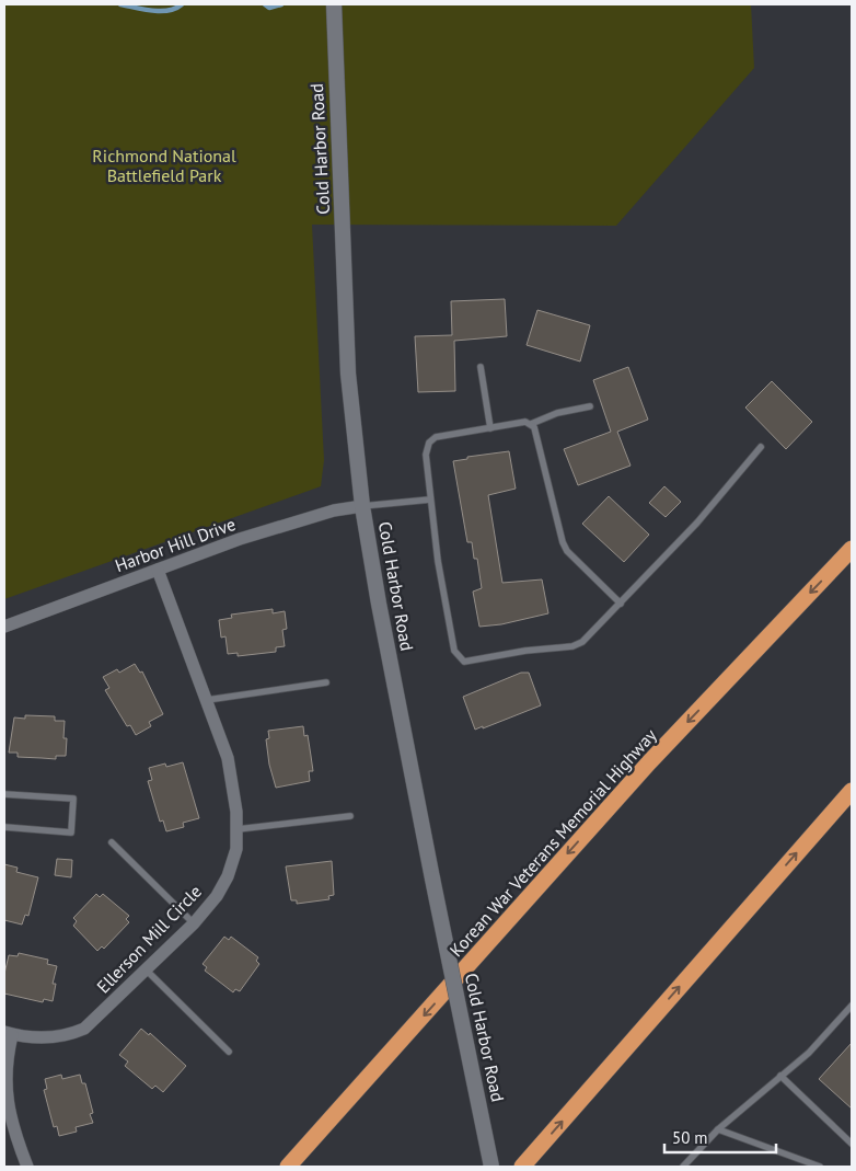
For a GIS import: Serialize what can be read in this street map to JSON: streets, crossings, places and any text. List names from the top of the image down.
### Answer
{
  "streets": {
    "highway": ["Korean War Veterans Memorial Highway"],
    "main road": ["Cold Harbor Road"],
    "street": ["Harbor Hill Drive", "Ellerson Mill Circle"]
  },
  "crossings": [
    ["Cold Harbor Road", "Harbor Hill Drive"],
    ["Harbor Hill Drive", "Ellerson Mill Circle"]
  ],
  "one_way": ["Korean War Veterans Memorial Highway"],
  "parks": ["Richmond National Battlefield Park"],
  "scale_bar": "50 m"
}
